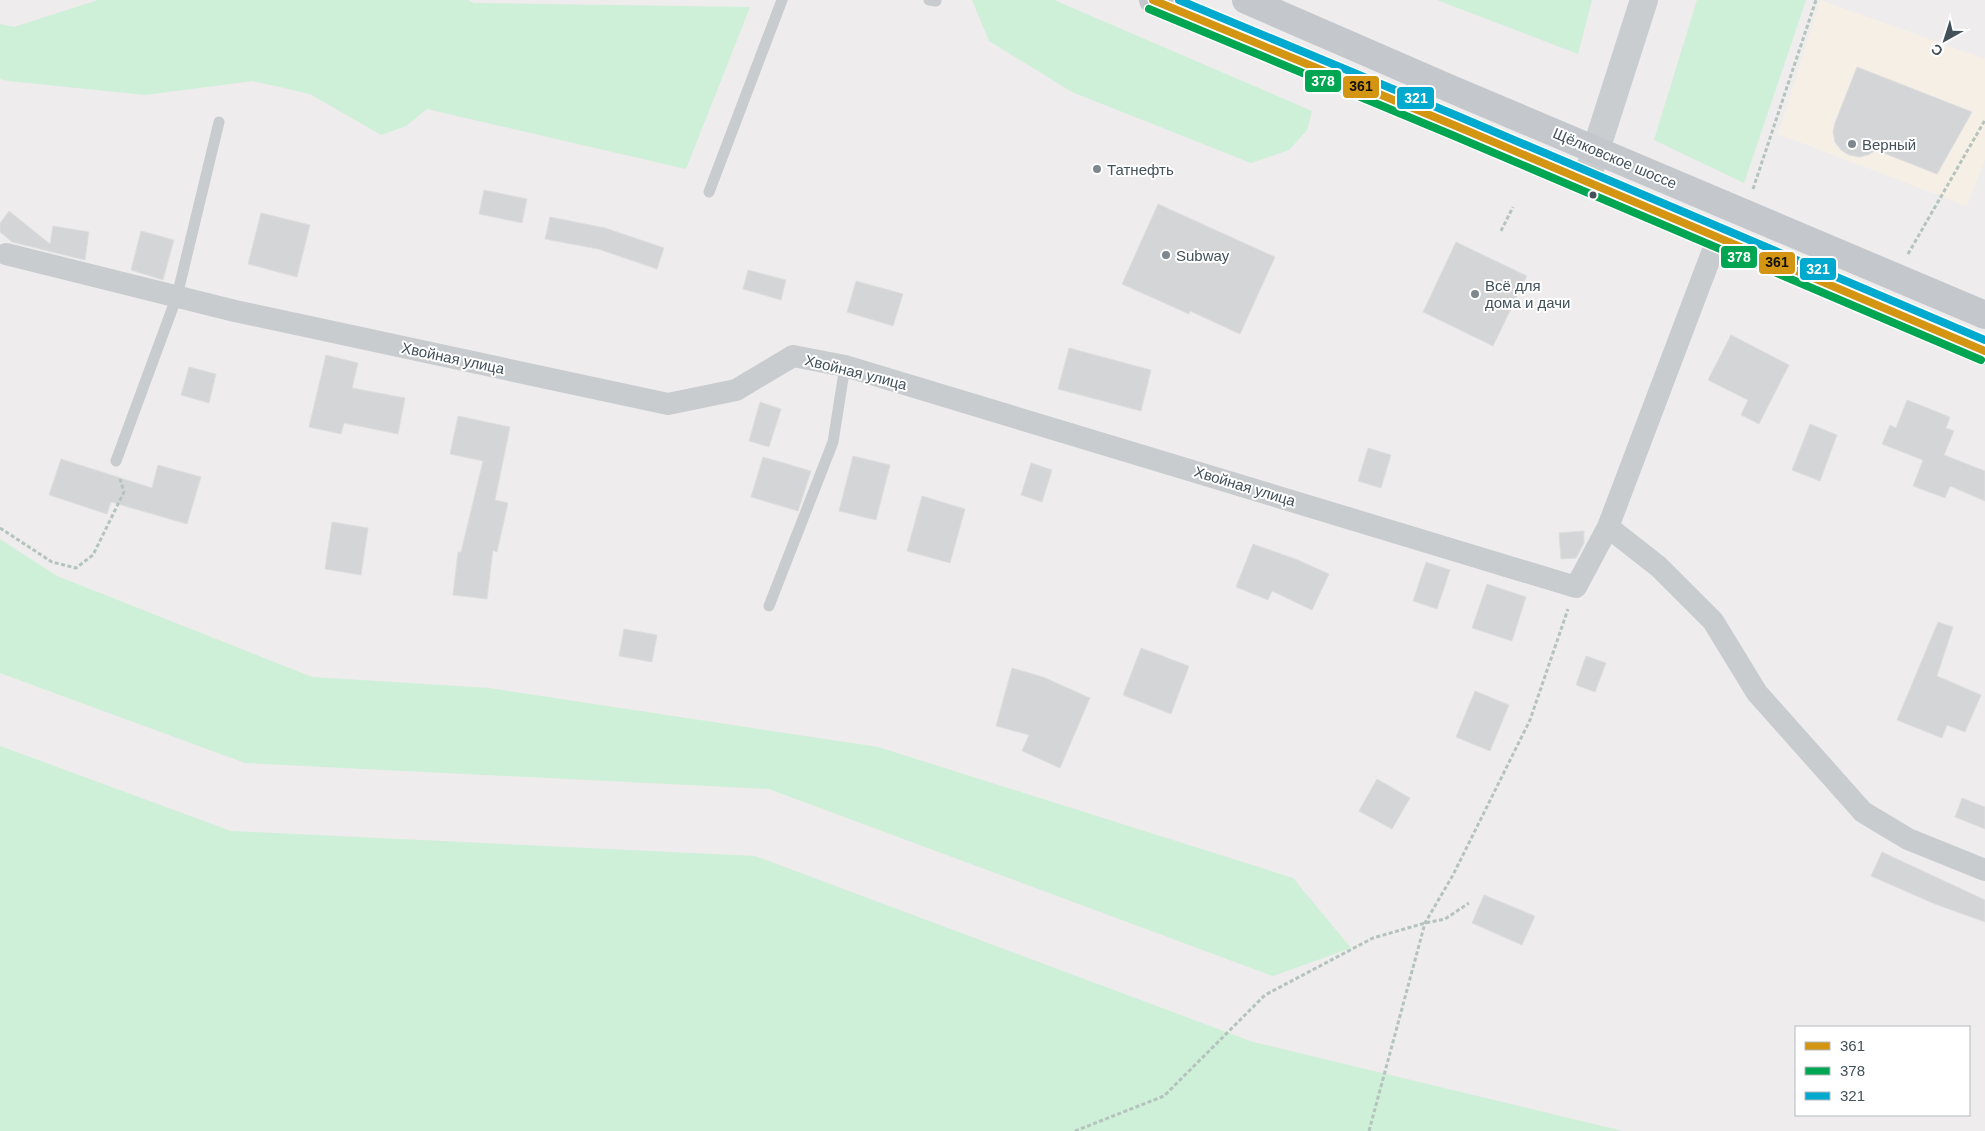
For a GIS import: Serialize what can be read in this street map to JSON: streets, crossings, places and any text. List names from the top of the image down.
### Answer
{
  "streets": {
    "main road": ["Щёлковское шоссе"],
    "street": ["Хвойная улица"]
  },
  "places": [
    "Верный",
    "Татнефть",
    "Subway",
    "Всё для дома и дачи"
  ],
  "lines": ["transit line 361", "transit line 321", "transit line 378"],
  "legend": ["361", "378", "321"],
  "north": "bottom left"
}
